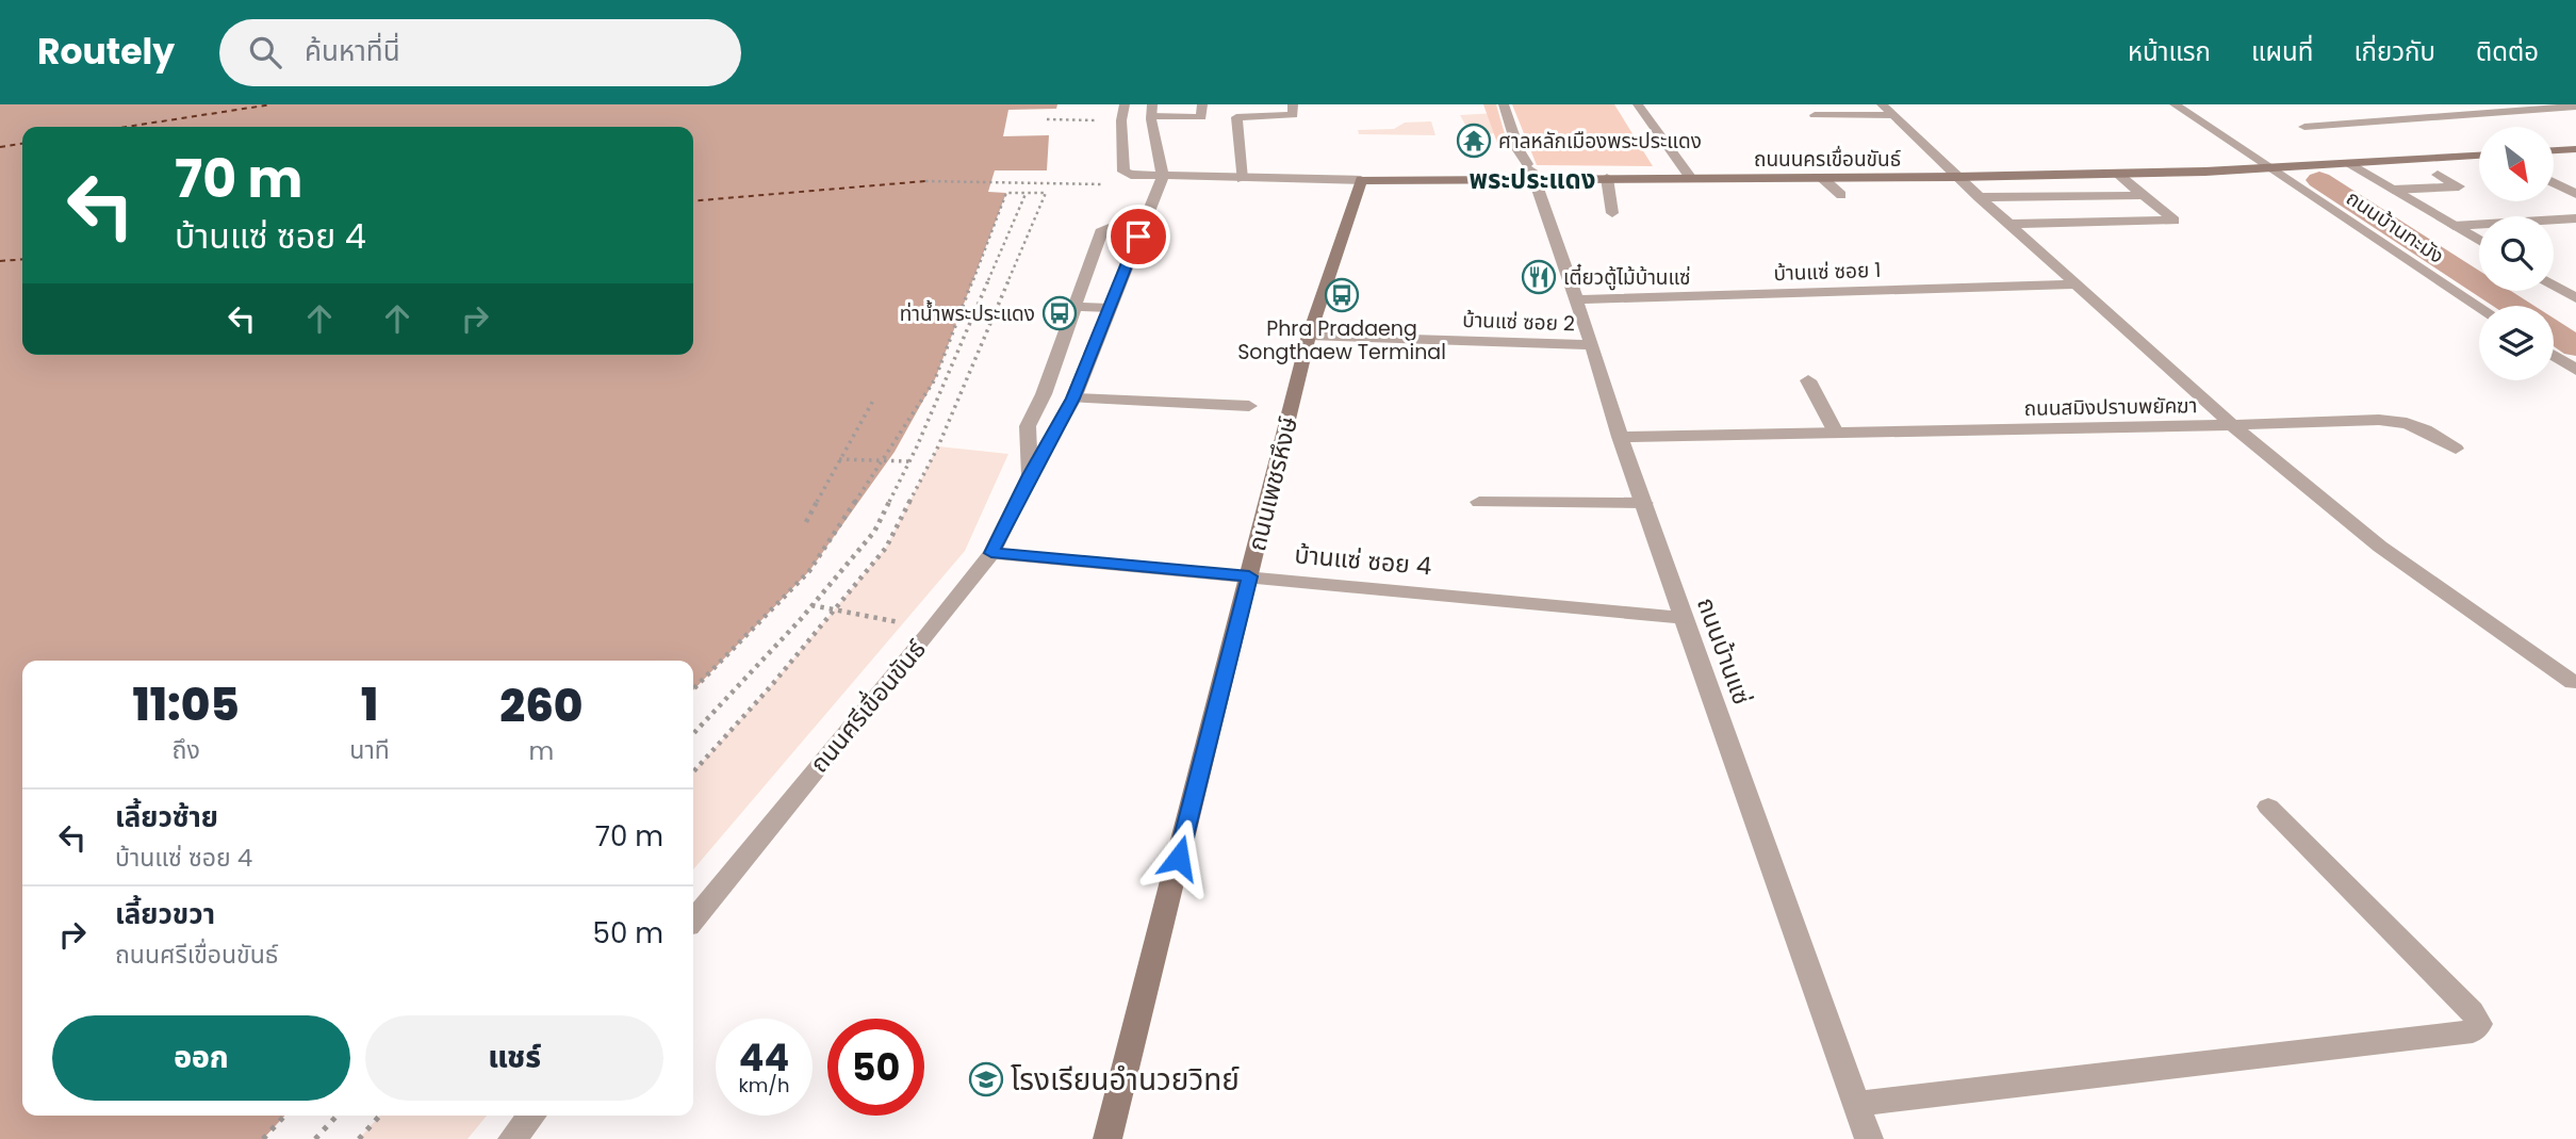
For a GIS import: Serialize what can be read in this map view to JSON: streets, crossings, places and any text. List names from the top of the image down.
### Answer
{
  "streets": {
    "main road": ["ถนนนครเขื่อนขันธ์", "ถนนเพชรหึงษ์"],
    "street": [
      "ถนนบ้านทะมัง",
      "บ้านแซ่ ซอย 1",
      "บ้านแซ่ ซอย 2",
      "ถนนสมิงปราบพยัคฆา",
      "บ้านแซ่ ซอย 4",
      "ถนนบ้านแซ่",
      "ถนนศรีเขื่อนขันธ์"
    ]
  },
  "crossings": [
    ["ถนนนครเขื่อนขันธ์", "ถนนบ้านทะมัง"],
    ["ถนนนครเขื่อนขันธ์", "ถนนสมิงปราบพยัคฆา"],
    ["ถนนนครเขื่อนขันธ์", "ถนนเพชรหึงษ์"],
    ["ถนนนครเขื่อนขันธ์", "ถนนบ้านแซ่"],
    ["ถนนนครเขื่อนขันธ์", "ถนนศรีเขื่อนขันธ์"],
    ["บ้านแซ่ ซอย 1", "ถนนสมิงปราบพยัคฆา"],
    ["บ้านแซ่ ซอย 1", "ถนนบ้านแซ่"],
    ["บ้านแซ่ ซอย 2", "ถนนเพชรหึงษ์"],
    ["บ้านแซ่ ซอย 2", "ถนนบ้านแซ่"],
    ["ถนนสมิงปราบพยัคฆา", "ถนนบ้านแซ่"],
    ["ถนนเพชรหึงษ์", "บ้านแซ่ ซอย 4"],
    ["บ้านแซ่ ซอย 4", "ถนนบ้านแซ่"],
    ["บ้านแซ่ ซอย 4", "ถนนศรีเขื่อนขันธ์"]
  ],
  "districts": ["พระประแดง"],
  "places": {
    "temple": ["ศาลหลักเมืองพระประแดง"],
    "restaurant": ["เตี๋ยวตู้ไม้บ้านแซ่"],
    "bus stop": ["Phra Pradaeng Songthaew Terminal", "ท่าน้ำพระประแดง"],
    "school or university": ["โรงเรียนอำนวยวิทย์"]
  },
  "north": "bottom right",
  "page": {
    "header": "Routely",
    "search": "ค้นหาที่นี่",
    "nav": [
      "หน้าแรก",
      "แผนที่",
      "เกี่ยวกับ",
      "ติดต่อ"
    ],
    "turn": ["70 m", "บ้านแซ่ ซอย 4"],
    "eta": [
      "11:05",
      "ถึง",
      "1",
      "นาที",
      "260",
      "m"
    ],
    "list": [
      {
        "name": "เลี้ยวซ้าย",
        "note": "บ้านแซ่ ซอย 4",
        "value": "70 m"
      },
      {
        "name": "เลี้ยวขวา",
        "note": "ถนนศรีเขื่อนขันธ์",
        "value": "50 m"
      }
    ],
    "buttons": ["ออก", "แชร์"],
    "speed": "44 km/h",
    "limit": "50"
  }
}
